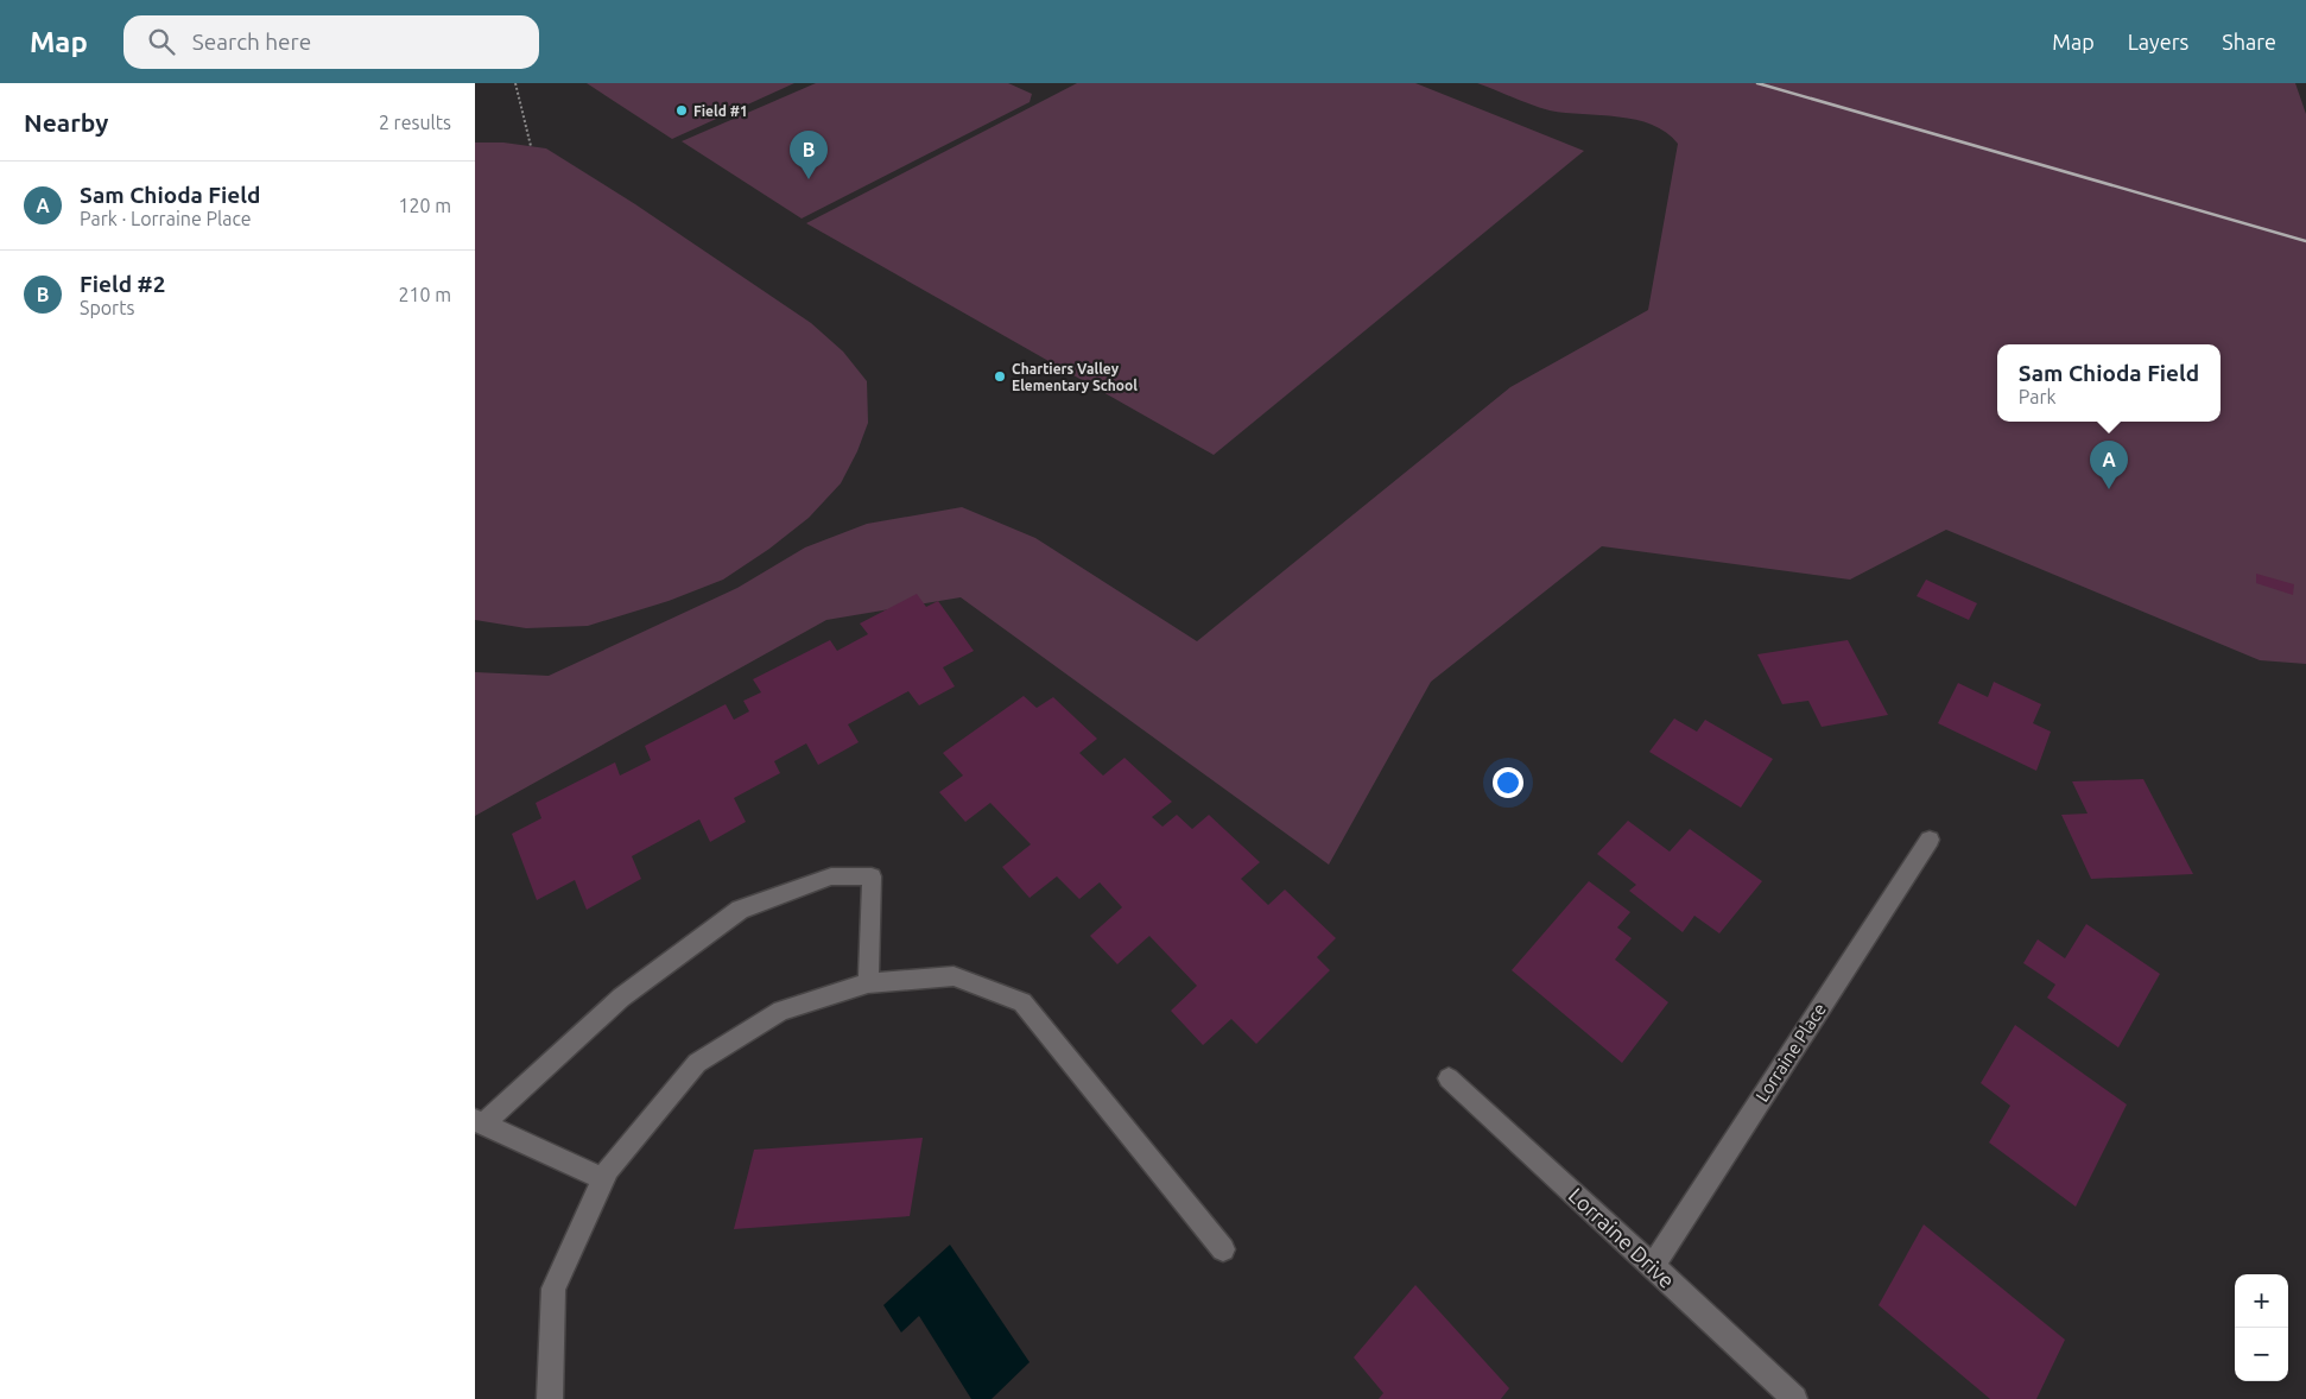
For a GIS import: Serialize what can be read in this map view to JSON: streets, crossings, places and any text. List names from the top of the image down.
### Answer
{
  "streets": {
    "street": ["Lorraine Place", "Lorraine Drive"]
  },
  "crossings": [
    ["Lorraine Place", "Lorraine Drive"]
  ],
  "places": ["Field #1", "Chartiers Valley Elementary School"],
  "page": {
    "header": "Map",
    "search": "Search here",
    "nav": ["Map", "Layers", "Share"],
    "heading": ["Nearby", "2 results"],
    "pins": ["B", "A"],
    "list": [
      {
        "mark": "A",
        "name": "Sam Chioda Field",
        "note": "Park · Lorraine Place",
        "value": "120 m"
      },
      {
        "mark": "B",
        "name": "Field #2",
        "note": "Sports",
        "value": "210 m"
      }
    ],
    "popup": ["Sam Chioda Field", "Park"],
    "map_buttons": ["+", "−"]
  }
}
